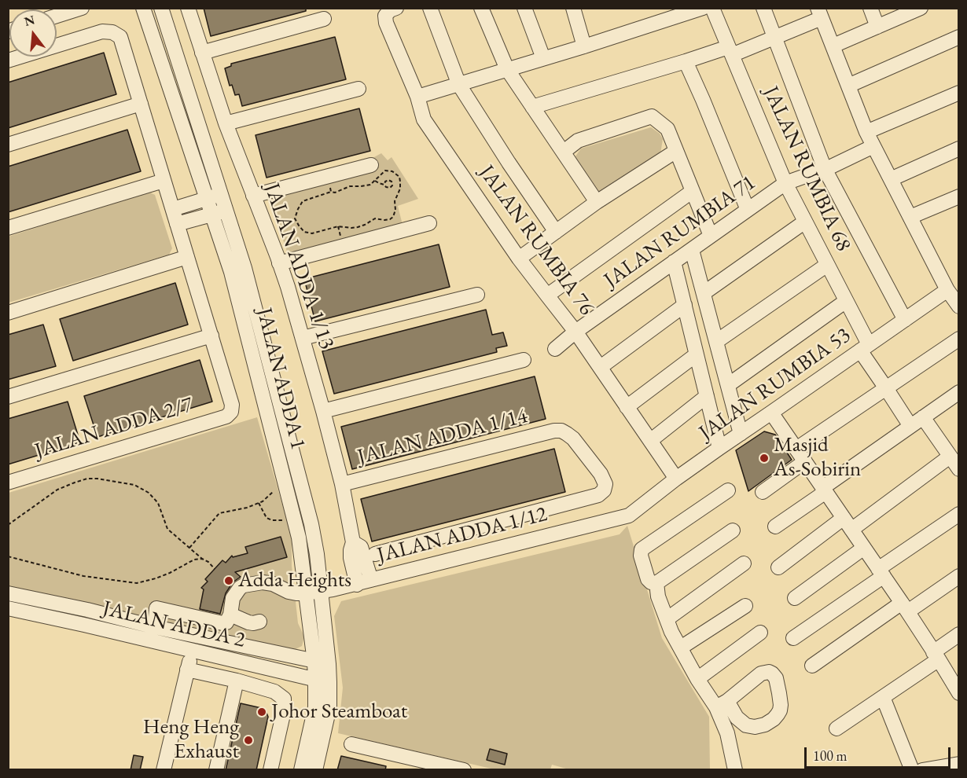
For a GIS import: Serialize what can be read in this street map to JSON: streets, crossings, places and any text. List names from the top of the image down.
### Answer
{
  "streets": {
    "street": [
      "JALAN RUMBIA 68",
      "JALAN RUMBIA 71",
      "JALAN RUMBIA 76",
      "JALAN ADDA 1/13",
      "JALAN ADDA 1",
      "JALAN RUMBIA 53",
      "JALAN ADDA 2/7",
      "JALAN ADDA 1/14",
      "JALAN ADDA 1/12",
      "JALAN ADDA 2"
    ]
  },
  "crossings": [
    ["JALAN RUMBIA 68", "JALAN RUMBIA 71"],
    ["JALAN RUMBIA 68", "JALAN RUMBIA 53"],
    ["JALAN RUMBIA 71", "JALAN RUMBIA 76"],
    ["JALAN RUMBIA 76", "JALAN RUMBIA 53"],
    ["JALAN ADDA 1/13", "JALAN ADDA 1/14"],
    ["JALAN ADDA 1", "JALAN ADDA 1/12"],
    ["JALAN ADDA 1", "JALAN ADDA 2"],
    ["JALAN RUMBIA 53", "JALAN ADDA 1/12"]
  ],
  "places": [
    "Masjid As-Sobirin",
    "Adda Heights",
    "Johor Steamboat",
    "Heng Heng Exhaust"
  ],
  "scale_bar": "100 m",
  "north": "top"
}
